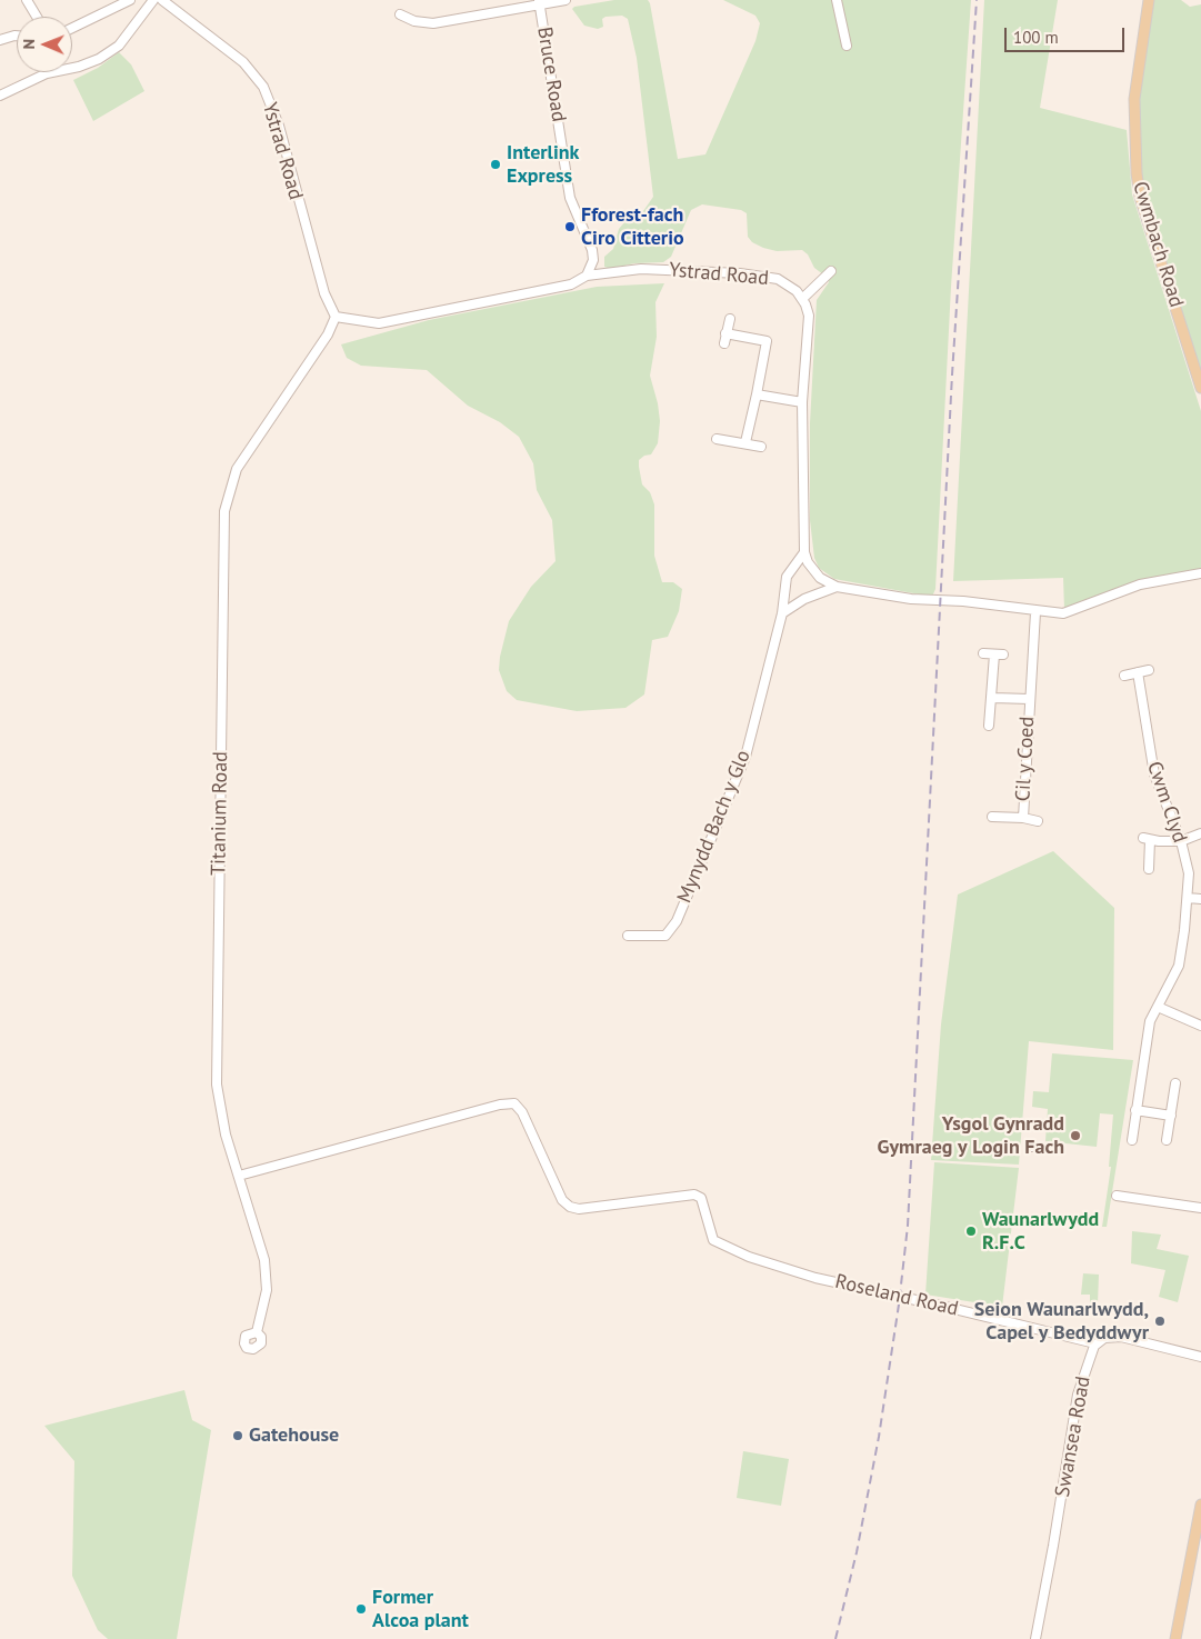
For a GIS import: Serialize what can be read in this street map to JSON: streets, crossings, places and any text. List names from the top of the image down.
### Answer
{
  "streets": {
    "main road": ["Cwmbach Road"],
    "street": [
      "Bruce Road",
      "Ystrad Road",
      "Cil y Coed",
      "Cwm Clyd",
      "Titanium Road",
      "Mynydd Bach y Glo",
      "Roseland Road",
      "Swansea Road"
    ]
  },
  "crossings": [
    ["Bruce Road", "Ystrad Road"],
    ["Ystrad Road", "Titanium Road"],
    ["Titanium Road", "Roseland Road"],
    ["Roseland Road", "Swansea Road"]
  ],
  "places": [
    "Interlink Express",
    "Fforest-fach Ciro Citterio",
    "Ysgol Gynradd Gymraeg y Login Fach",
    "Waunarlwydd R.F.C",
    "Seion Waunarlwydd, Capel y Bedyddwyr",
    "Gatehouse",
    "Former Alcoa plant"
  ],
  "scale_bar": "100 m",
  "north": "left"
}
